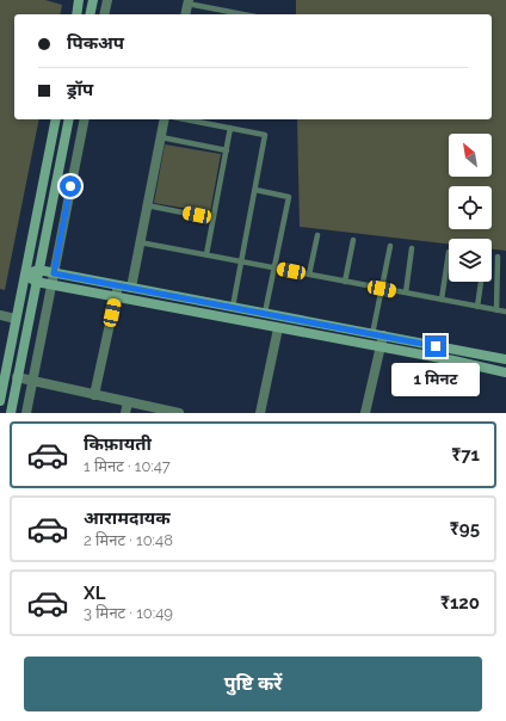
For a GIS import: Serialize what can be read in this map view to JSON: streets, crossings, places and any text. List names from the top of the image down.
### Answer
{
  "north": "top left",
  "page": {
    "banner": ["पिकअप", "ड्रॉप"],
    "bubble": "1 मिनट",
    "list": [
      {
        "name": "किफ़ायती",
        "note": "1 मिनट · 10:47",
        "value": "₹71"
      },
      {
        "name": "आरामदायक",
        "note": "2 मिनट · 10:48",
        "value": "₹95"
      },
      {
        "name": "XL",
        "note": "3 मिनट · 10:49",
        "value": "₹120"
      }
    ],
    "buttons": "पुष्टि करें"
  }
}
